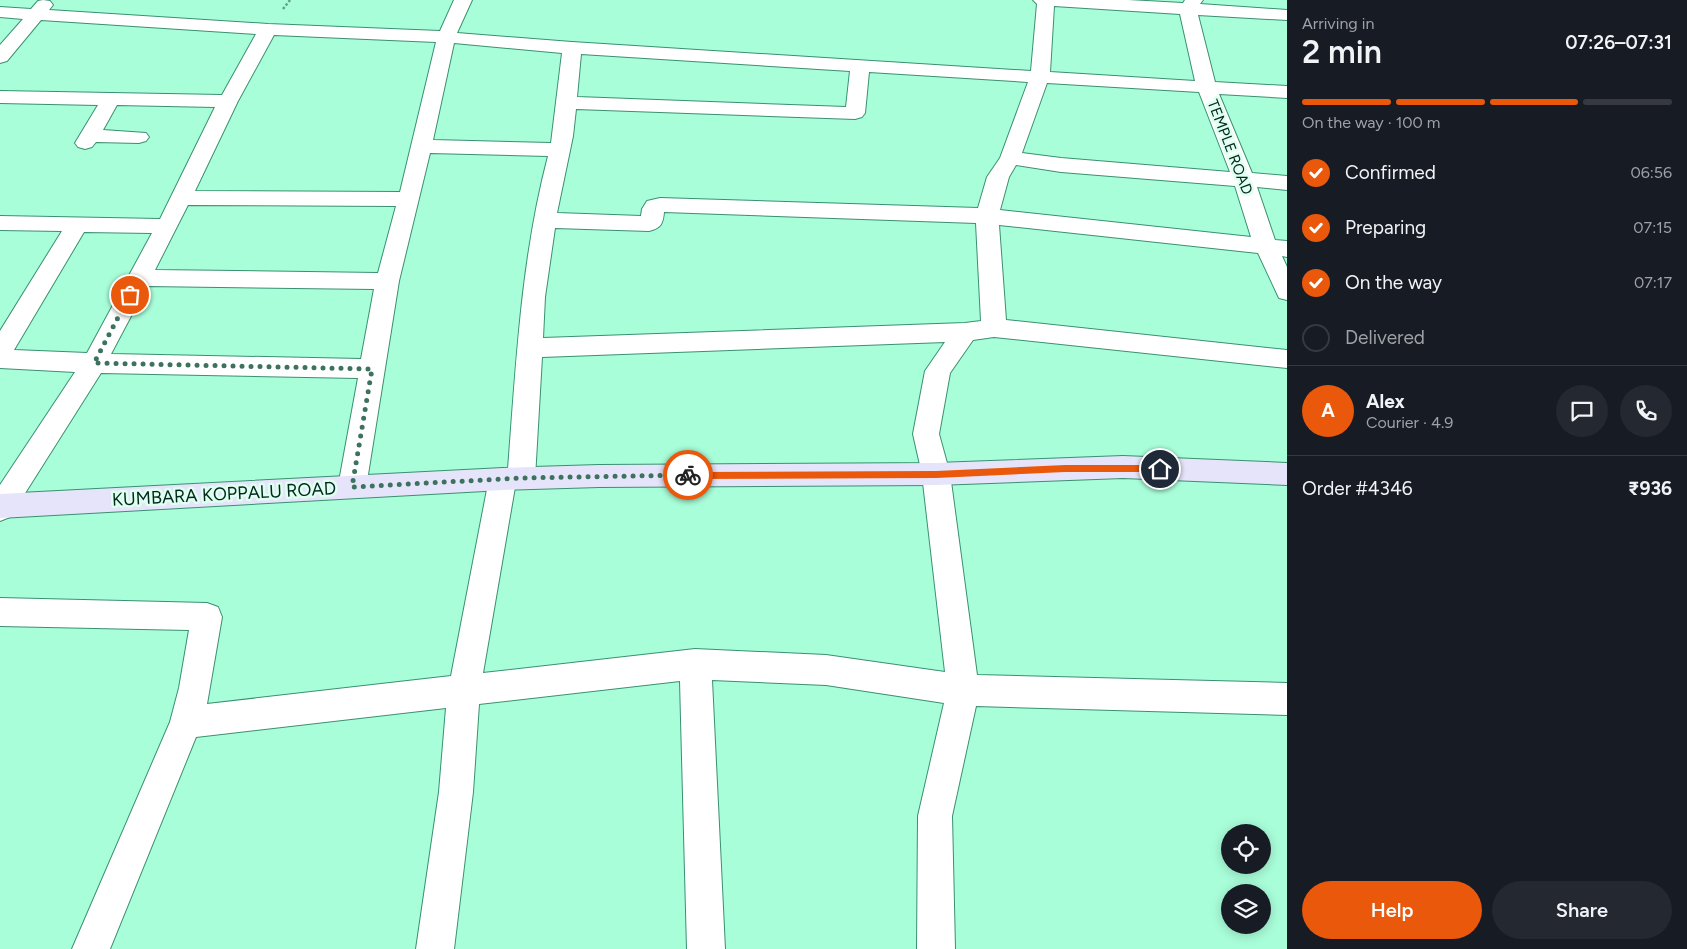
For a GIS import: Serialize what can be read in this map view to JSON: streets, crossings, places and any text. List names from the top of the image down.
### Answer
{
  "streets": {
    "street": ["TEMPLE ROAD", "KUMBARA KOPPALU ROAD"]
  },
  "page": {
    "heading": ["2 min", "Arriving in", "07:26–07:31"],
    "panel": [
      "Alex",
      "Courier · 4.9",
      "Order #4346",
      "₹936"
    ],
    "bar": "On the way · 100 m",
    "list": [
      ["Confirmed", "06:56"],
      ["Preparing", "07:15"],
      ["On the way", "07:17"],
      "Delivered"
    ],
    "round": "A",
    "buttons": ["Help", "Share"]
  }
}
